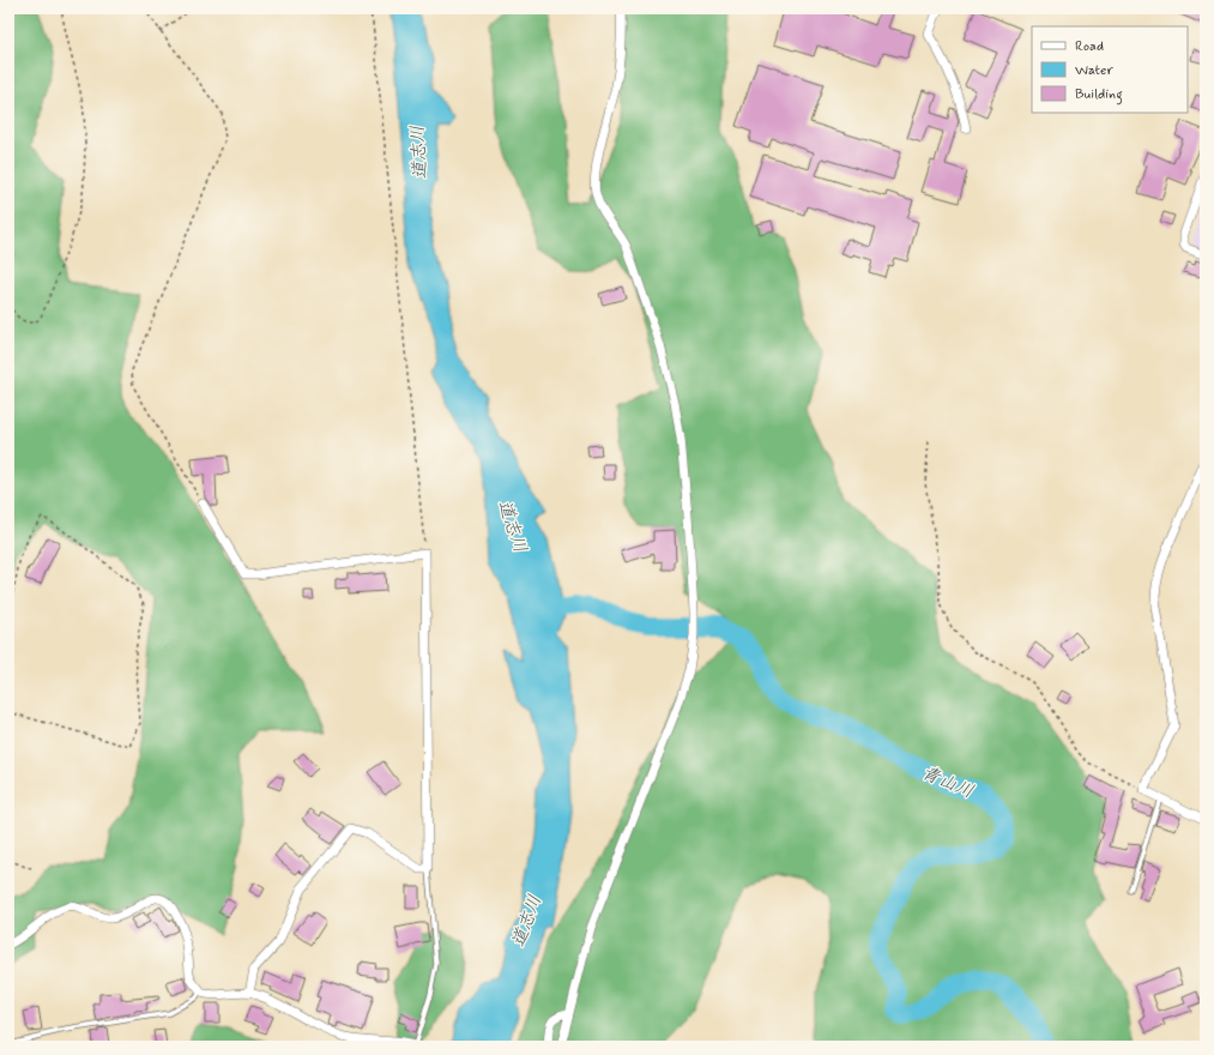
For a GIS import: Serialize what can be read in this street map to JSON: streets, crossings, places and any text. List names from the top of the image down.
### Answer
{
  "water": ["道志川", "青山川"],
  "legend": ["Road", "Water", "Building"]
}
